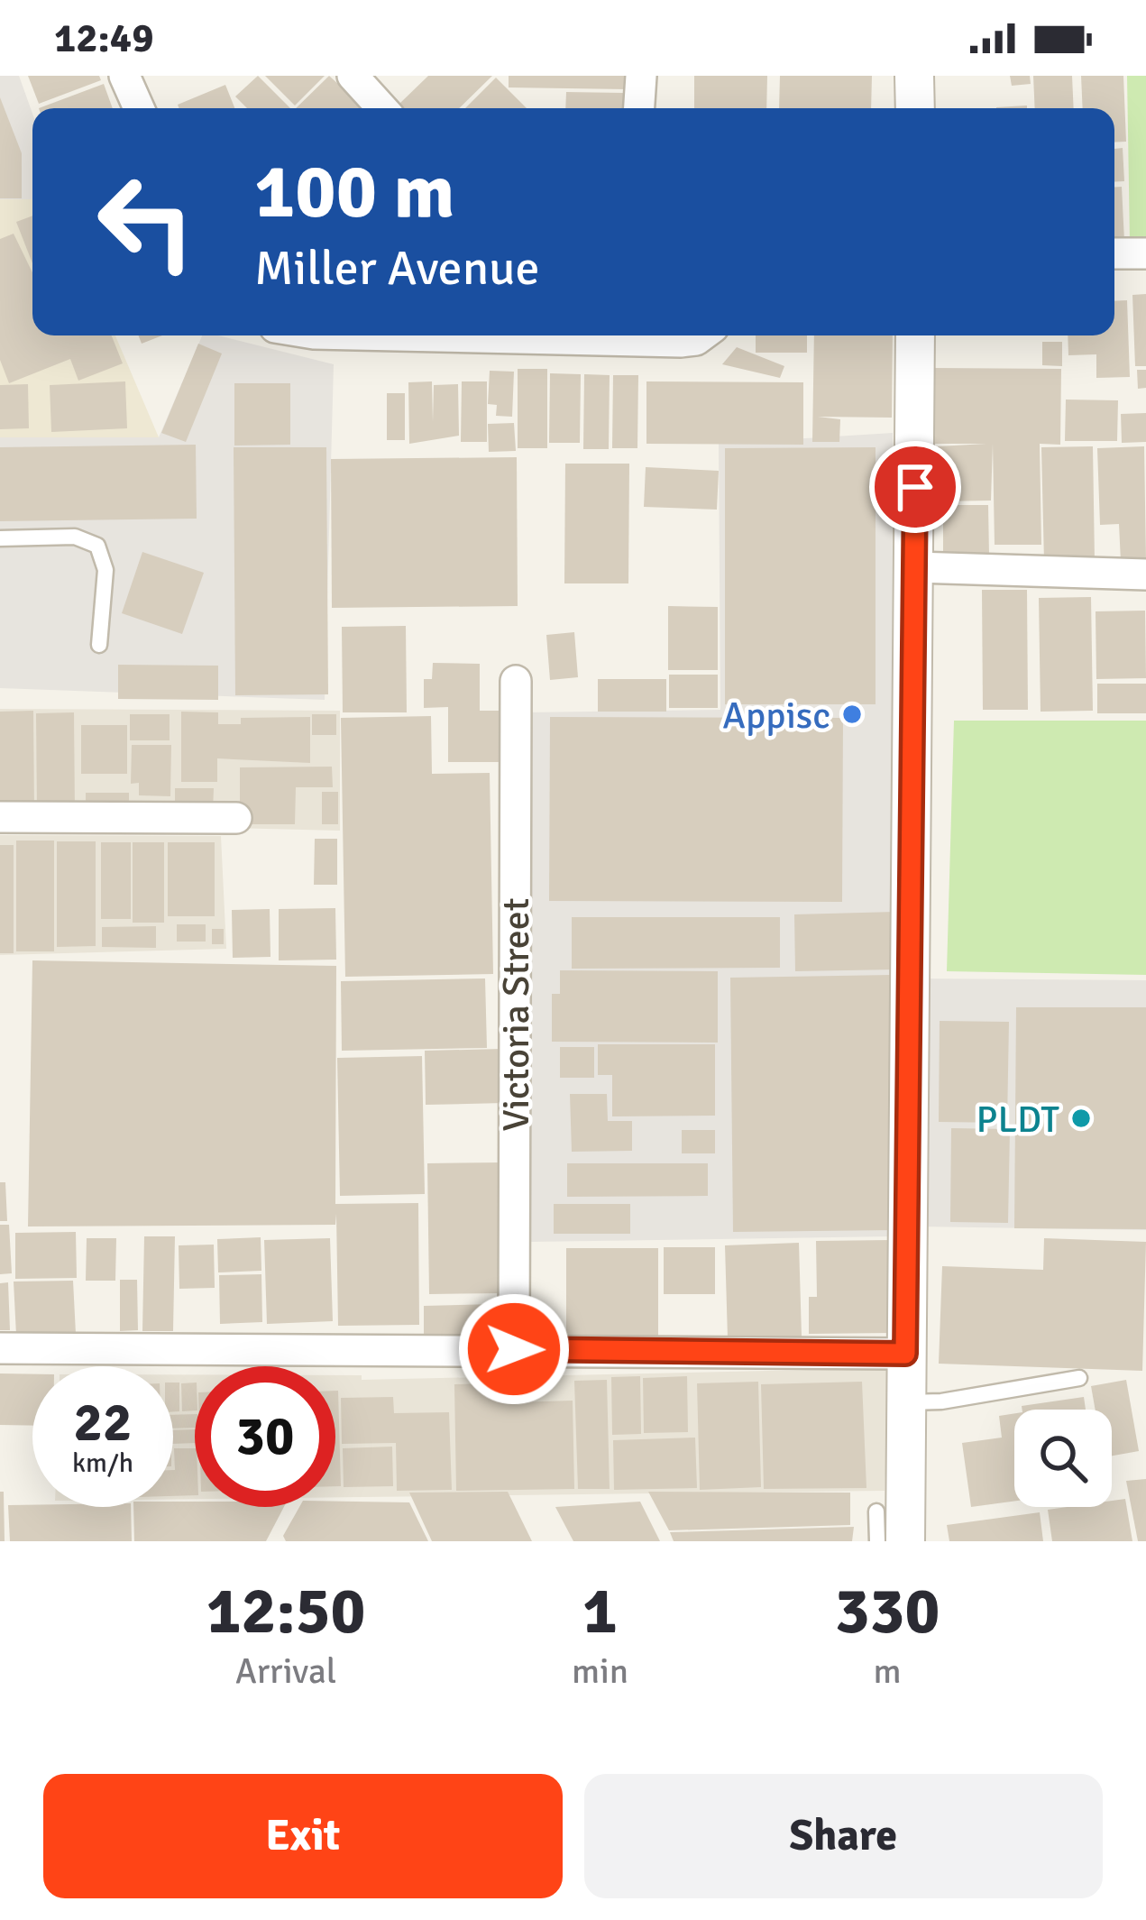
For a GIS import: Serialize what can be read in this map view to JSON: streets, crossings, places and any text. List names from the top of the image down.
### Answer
{
  "streets": {
    "street": ["Victoria Street"]
  },
  "places": ["Appisc", "PLDT"],
  "page": {
    "status": "12:49",
    "turn": ["100 m", "Miller Avenue"],
    "speed": "22 km/h",
    "limit": "30",
    "eta": [
      "12:50",
      "Arrival",
      "1",
      "min",
      "330",
      "m"
    ],
    "buttons": ["Exit", "Share"]
  }
}
